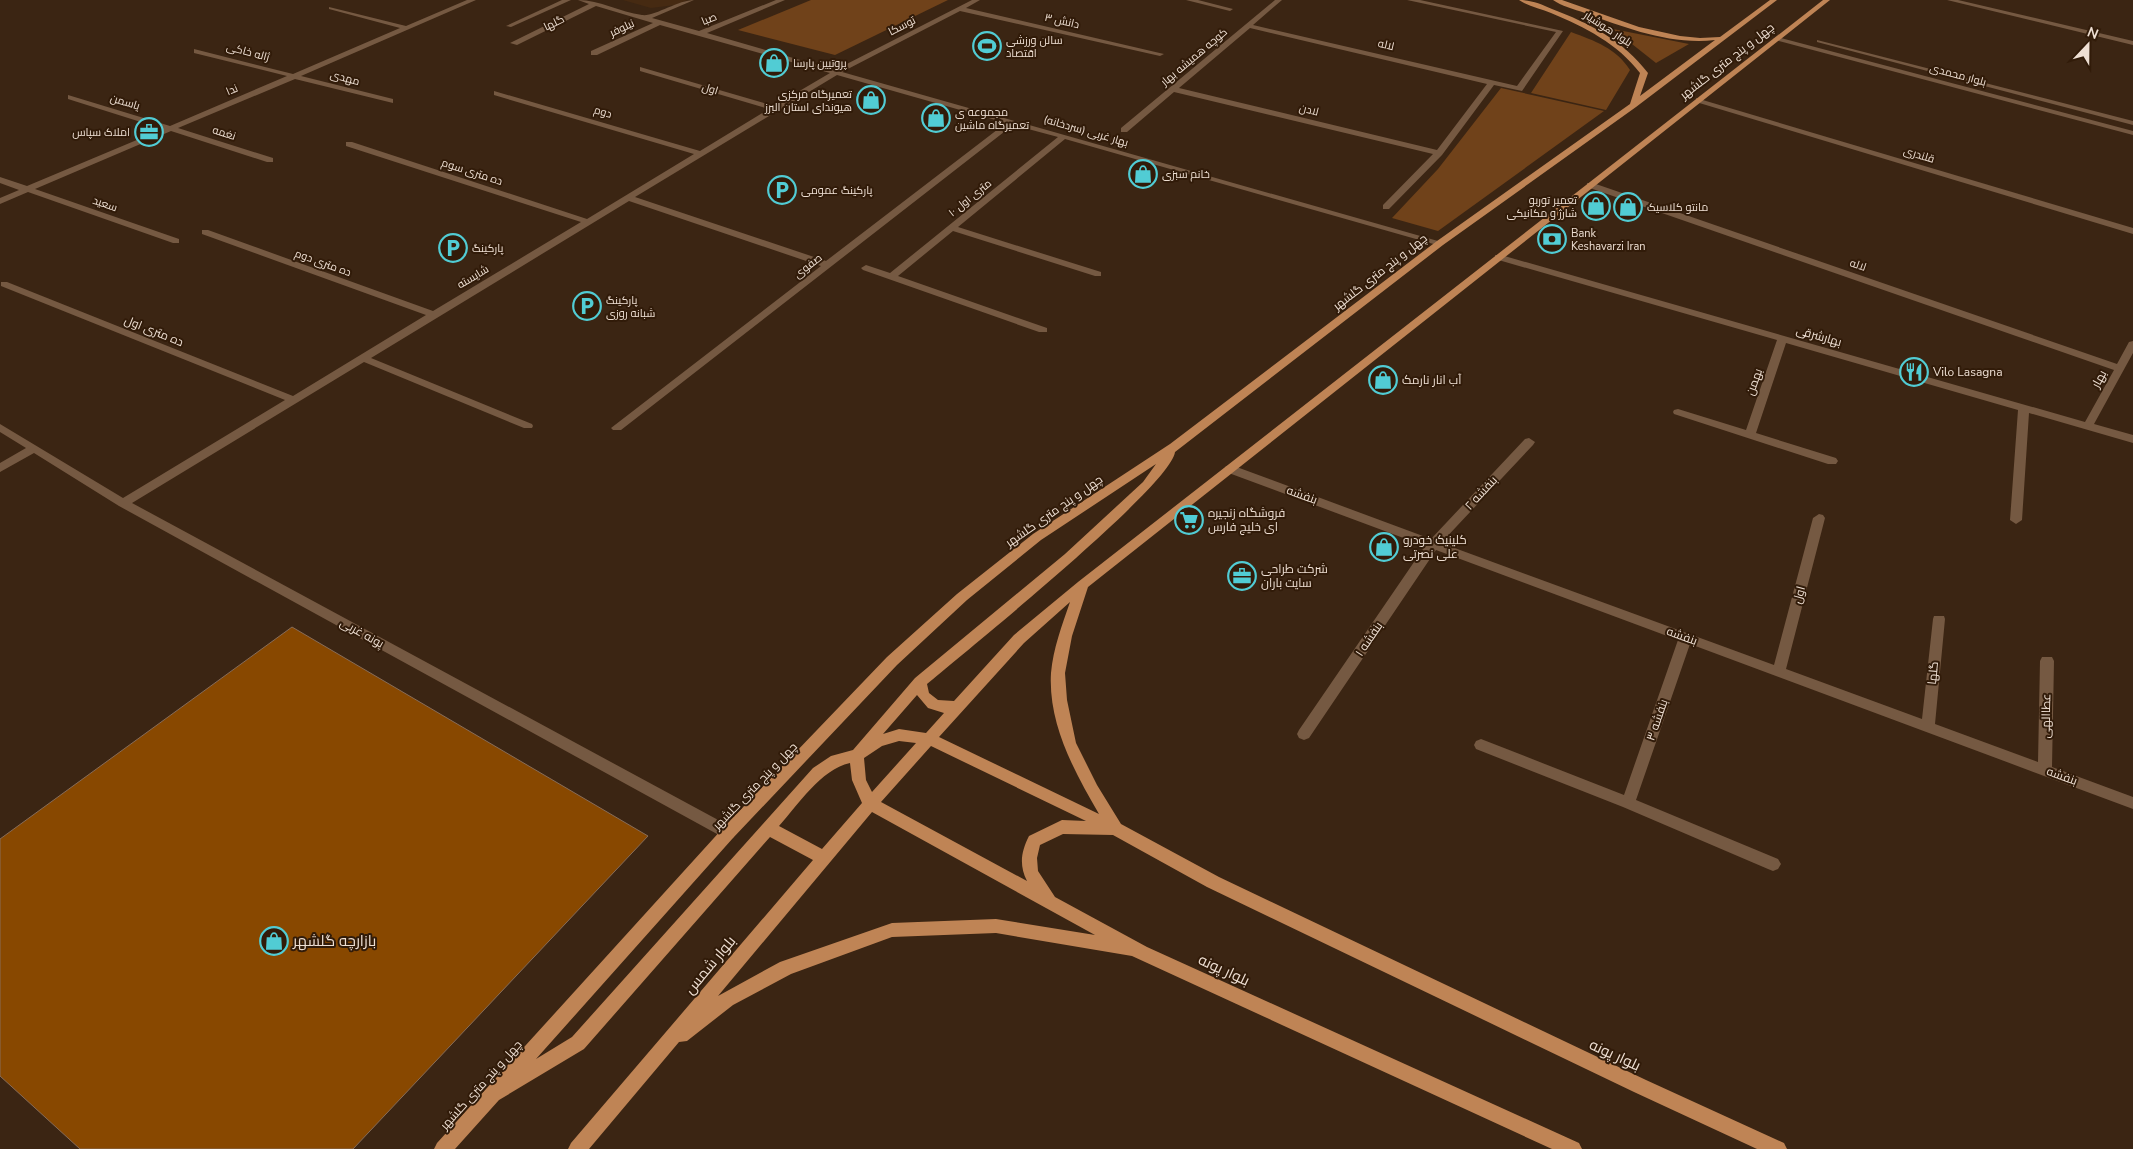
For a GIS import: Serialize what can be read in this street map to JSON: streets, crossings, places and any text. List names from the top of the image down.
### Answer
{
  "streets": {
    "main road": [
      "بلوار هوشیار",
      "چهل و پنج متری گلشهر",
      "بلوار شمس",
      "بلوار پونه"
    ],
    "street": [
      "صبا",
      "دانش ۳",
      "گلها",
      "توسکا",
      "نیلوفر",
      "لاله",
      "ژاله خاکی",
      "کوچه همیشه بهار",
      "بلوار محمدی",
      "مهدی",
      "اول",
      "ندا",
      "یاسمن",
      "لادن",
      "دوم",
      "بهار غربی (سردخانه)",
      "نغمه",
      "قلندری",
      "ده متری سوم",
      "۱۰ متری اول",
      "سعید",
      "ده متری دوم",
      "صفوی",
      "شایسته",
      "ده متری اول",
      "بهارشرقی",
      "بهار",
      "بهمن",
      "بنفشه ۲",
      "بنفشه",
      "پونه غربی",
      "بنفشه ۱",
      "عطاالهی",
      "بنفشه ۳"
    ]
  },
  "crossings": [
    ["صبا", "بهار غربی (سردخانه)"],
    ["دانش ۳", "توسکا"],
    ["گلها", "بهار غربی (سردخانه)"],
    ["گلها", "بنفشه"],
    ["توسکا", "بهار غربی (سردخانه)"],
    ["توسکا", "شایسته"],
    ["نیلوفر", "بهار غربی (سردخانه)"],
    ["بلوار هوشیار", "چهل و پنج متری گلشهر"],
    ["لاله", "کوچه همیشه بهار"],
    ["لاله", "چهل و پنج متری گلشهر"],
    ["لاله", "بهار"],
    ["ژاله خاکی", "مهدی"],
    ["ژاله خاکی", "ندا"],
    ["کوچه همیشه بهار", "لادن"],
    ["چهل و پنج متری گلشهر", "بلوار محمدی"],
    ["چهل و پنج متری گلشهر", "بهار غربی (سردخانه)"],
    ["چهل و پنج متری گلشهر", "قلندری"],
    ["چهل و پنج متری گلشهر", "بهارشرقی"],
    ["چهل و پنج متری گلشهر", "بنفشه"],
    ["چهل و پنج متری گلشهر", "پونه غربی"],
    ["چهل و پنج متری گلشهر", "بلوار شمس"],
    ["چهل و پنج متری گلشهر", "بلوار پونه"],
    ["مهدی", "ندا"],
    ["اول", "شایسته"],
    ["اول", "بنفشه"],
    ["ندا", "یاسمن"],
    ["ندا", "نغمه"],
    ["ندا", "سعید"],
    ["یاسمن", "نغمه"],
    ["دوم", "شایسته"],
    ["بهار غربی (سردخانه)", "۱۰ متری اول"],
    ["بهار غربی (سردخانه)", "صفوی"],
    ["بهار غربی (سردخانه)", "شایسته"],
    ["ده متری سوم", "شایسته"],
    ["ده متری دوم", "شایسته"],
    ["شایسته", "ده متری اول"],
    ["شایسته", "پونه غربی"],
    ["بهارشرقی", "بهار"],
    ["بهارشرقی", "بهمن"],
    ["بنفشه ۲", "بنفشه"],
    ["بنفشه ۲", "بنفشه ۱"],
    ["بنفشه", "بنفشه ۱"],
    ["بنفشه", "عطاالهی"],
    ["بنفشه", "بنفشه ۳"],
    ["بلوار شمس", "بلوار پونه"]
  ],
  "places": {
    "sports": ["سالن ورزشی اقتصاد"],
    "shop": [
      "پروتیین پارسا",
      "تعمیرگاه مرکزی هیوندای استان البرز",
      "مجموعه ی تعمیرگاه ماشین",
      "خانم سبزی",
      "تعمیر توربو شارژ ‌و مکانیکی",
      "مانتو کلاسیک",
      "آب انار نارمک",
      "کلینیک خودرو علی نصرتی",
      "بازارچه گلشهر"
    ],
    "office": ["املاک سپاس", "شرکت طراحی سایت باران"],
    "parking": ["پارکینگ عمومی", "پارکینگ", "پارکینگ شبانه روزی"],
    "bank": ["Bank Keshavarzi Iran"],
    "restaurant": ["Vilo Lasagna"],
    "supermarket": ["فروشگاه زنجیره ای خلیج فارس"]
  },
  "north": "top"
}
